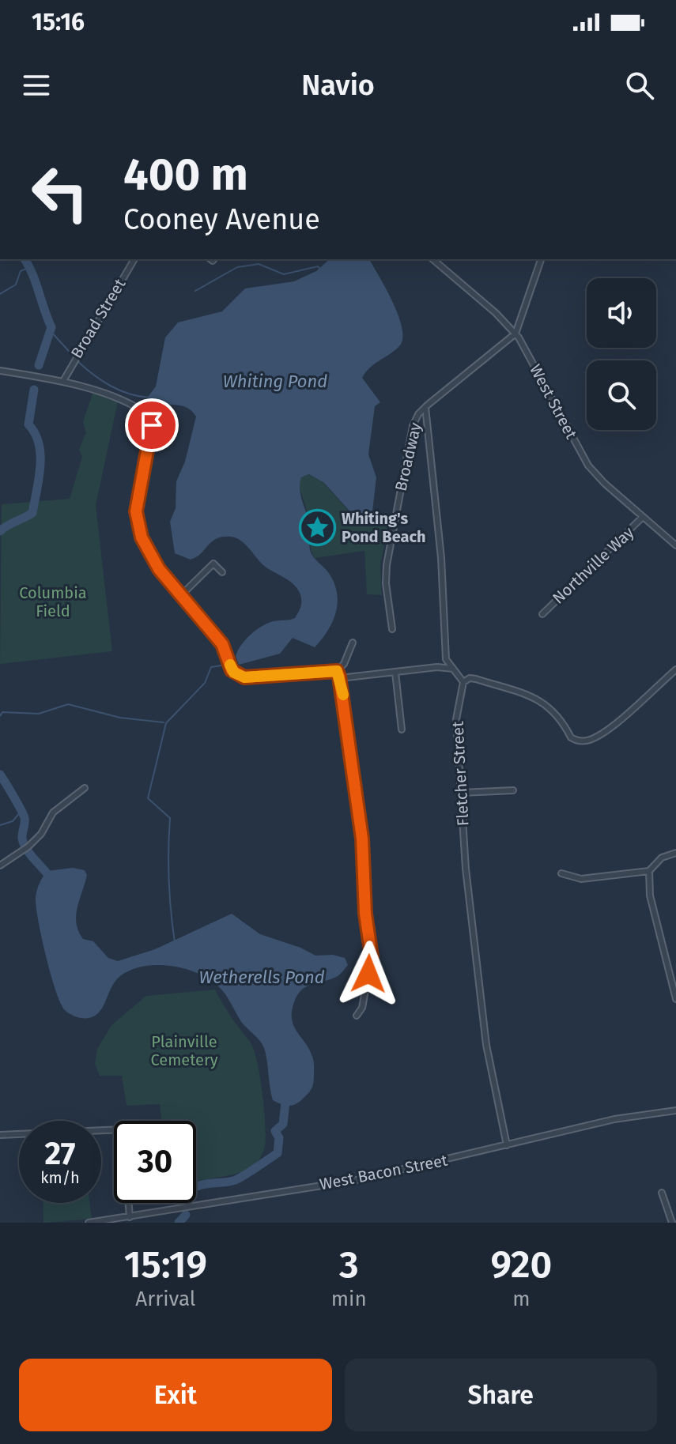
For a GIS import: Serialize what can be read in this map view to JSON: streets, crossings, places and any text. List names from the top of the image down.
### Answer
{
  "streets": {
    "street": [
      "Broad Street",
      "West Street",
      "Broadway",
      "Northville Way",
      "Fletcher Street",
      "West Bacon Street"
    ]
  },
  "crossings": [
    ["West Street", "Broadway"],
    ["West Street", "Northville Way"],
    ["Fletcher Street", "West Bacon Street"]
  ],
  "water": ["Whiting Pond", "Wetherells Pond"],
  "parks": ["Columbia Field", "Plainville Cemetery"],
  "places": {
    "place": ["Whiting's Pond Beach"]
  },
  "page": {
    "status": "15:16",
    "header": "Navio",
    "turn": ["400 m", "Cooney Avenue"],
    "speed": "27 km/h",
    "limit": "30",
    "eta": [
      "15:19",
      "Arrival",
      "3",
      "min",
      "920",
      "m"
    ],
    "buttons": ["Exit", "Share"]
  }
}
